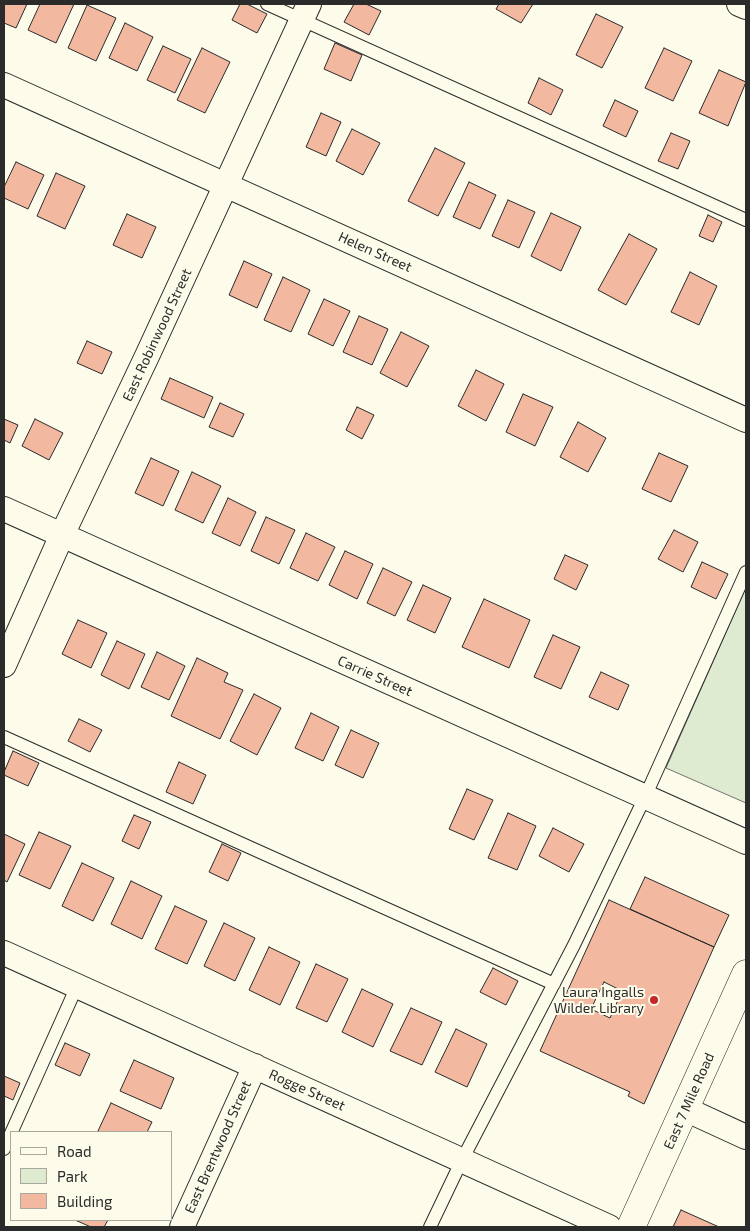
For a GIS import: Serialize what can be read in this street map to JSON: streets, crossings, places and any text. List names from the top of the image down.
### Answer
{
  "streets": {
    "street": [
      "Helen Street",
      "East Robinwood Street",
      "Carrie Street",
      "Rogge Street",
      "East 7 Mile Road",
      "East Brentwood Street"
    ]
  },
  "crossings": [
    ["Helen Street", "East Robinwood Street"],
    ["East Robinwood Street", "Carrie Street"],
    ["Rogge Street", "East Brentwood Street"]
  ],
  "places": ["Laura Ingalls Wilder Library"],
  "legend": ["Road", "Park", "Building"]
}
